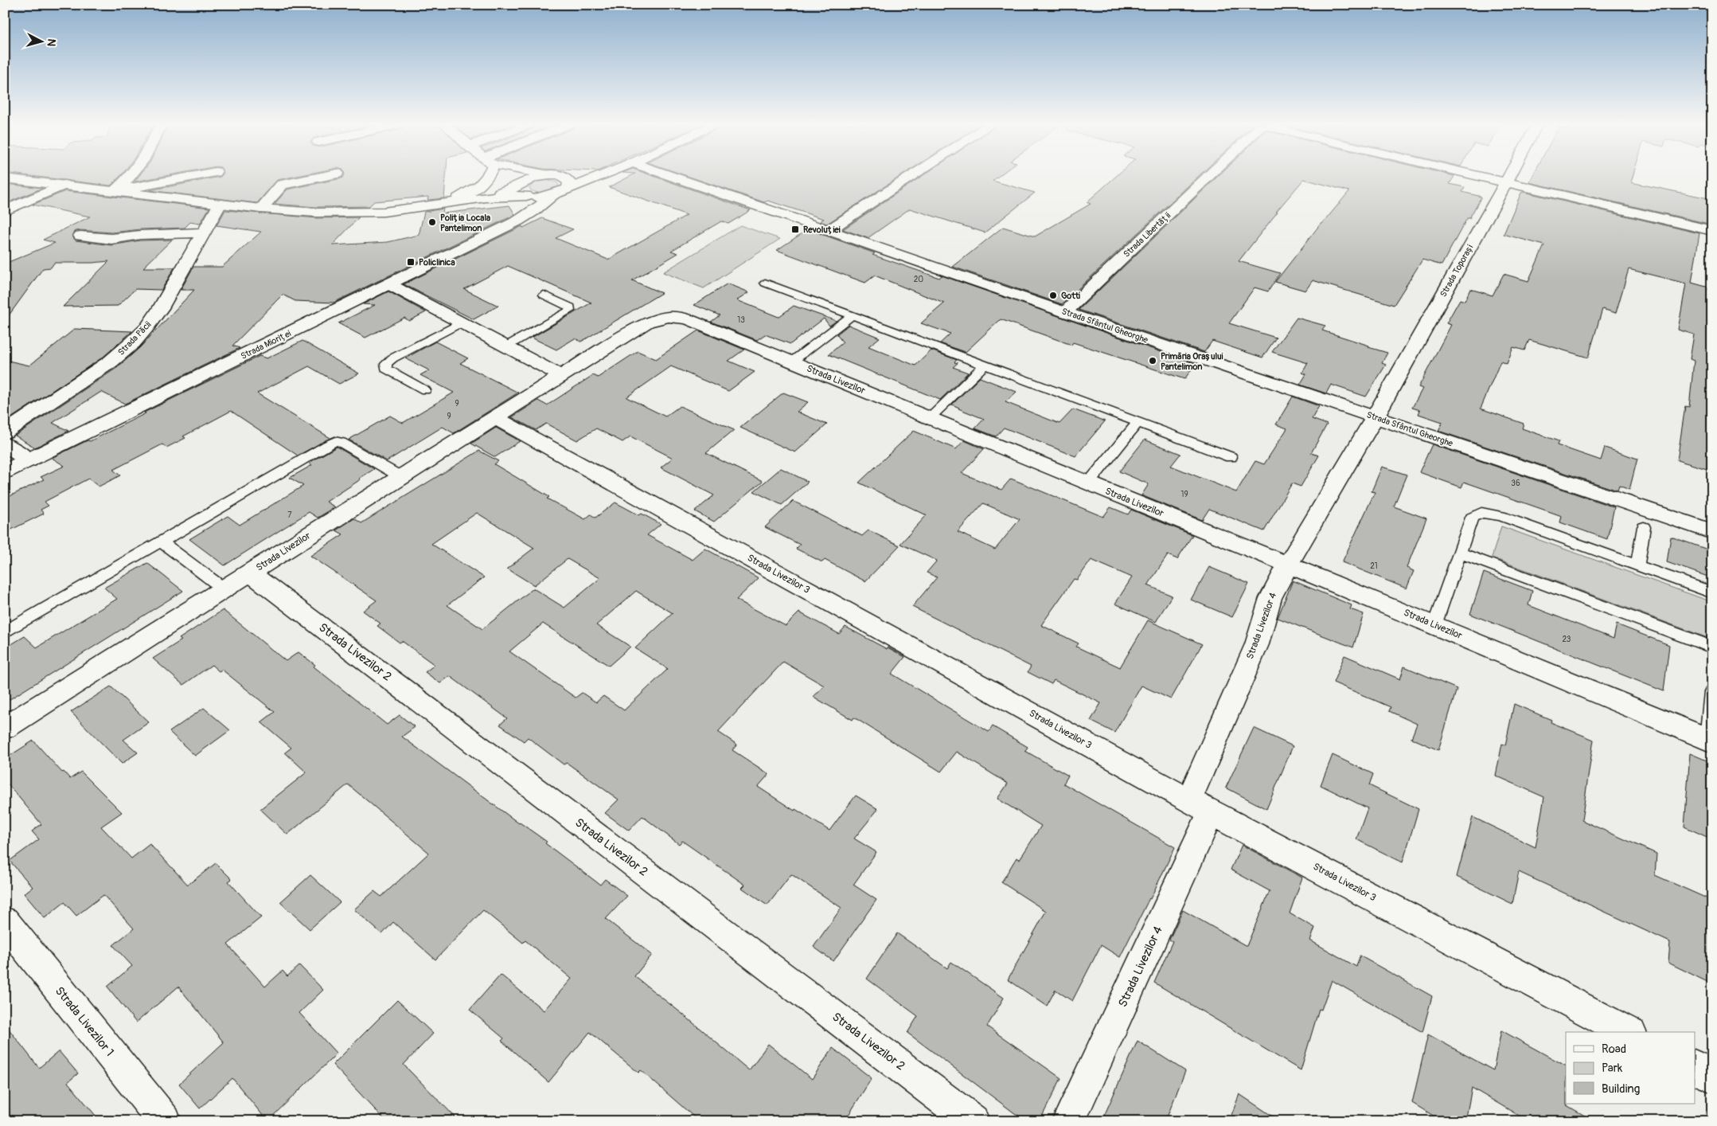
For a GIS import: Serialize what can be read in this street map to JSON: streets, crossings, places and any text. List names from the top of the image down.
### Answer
{
  "streets": {
    "street": [
      "Strada Libertății",
      "Strada Toporași",
      "Strada Sfântul Gheorghe",
      "Strada Păcii",
      "Strada Mioriței",
      "Strada Livezilor",
      "Strada Livezilor 3",
      "Strada Livezilor 4",
      "Strada Livezilor 2",
      "Strada Livezilor 1"
    ]
  },
  "crossings": [
    ["Strada Libertății", "Strada Sfântul Gheorghe"],
    ["Strada Toporași", "Strada Sfântul Gheorghe"],
    ["Strada Toporași", "Strada Livezilor 4"],
    ["Strada Sfântul Gheorghe", "Strada Livezilor 4"],
    ["Strada Livezilor", "Strada Livezilor 3"],
    ["Strada Livezilor", "Strada Livezilor 4"],
    ["Strada Livezilor", "Strada Livezilor 2"],
    ["Strada Livezilor 3", "Strada Livezilor 4"]
  ],
  "places": {
    "other": ["Poliția Locala Pantelimon", "Gotti", "Primăria Orașului Pantelimon"],
    "transit": ["Revoluției", "Policlinica"]
  },
  "house_numbers": [
    "20",
    "13",
    "9",
    "9",
    "36",
    "19",
    "7",
    "21",
    "23"
  ],
  "legend": ["Road", "Park", "Building"],
  "north": "right"
}
